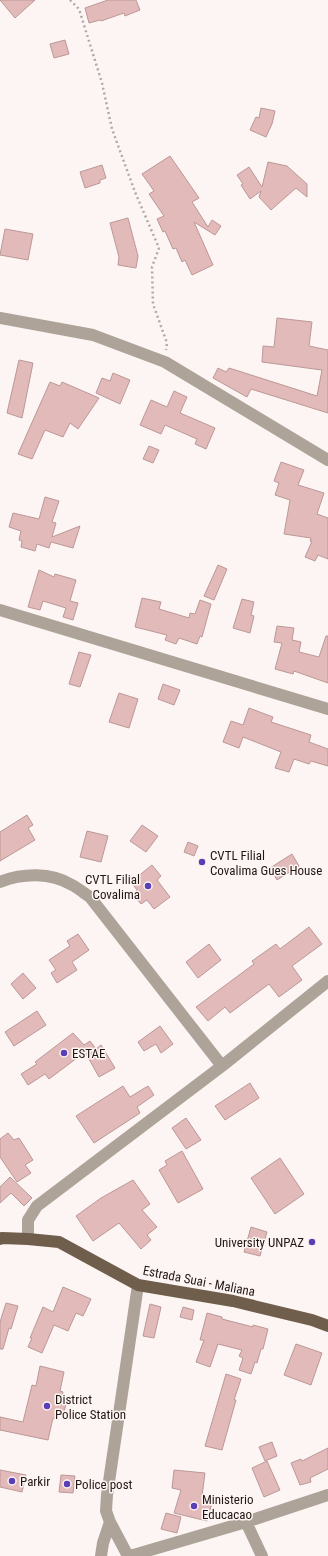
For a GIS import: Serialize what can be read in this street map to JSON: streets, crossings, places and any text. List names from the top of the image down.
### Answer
{
  "streets": {
    "main road": ["Estrada Suai - Maliana"]
  },
  "places": [
    "CVTL Filial Covalima Gues House",
    "CVTL Filial Covalima",
    "ESTAE",
    "University UNPAZ",
    "District Police Station",
    "Parkir",
    "Police post",
    "Ministerio Educacao"
  ]
}
